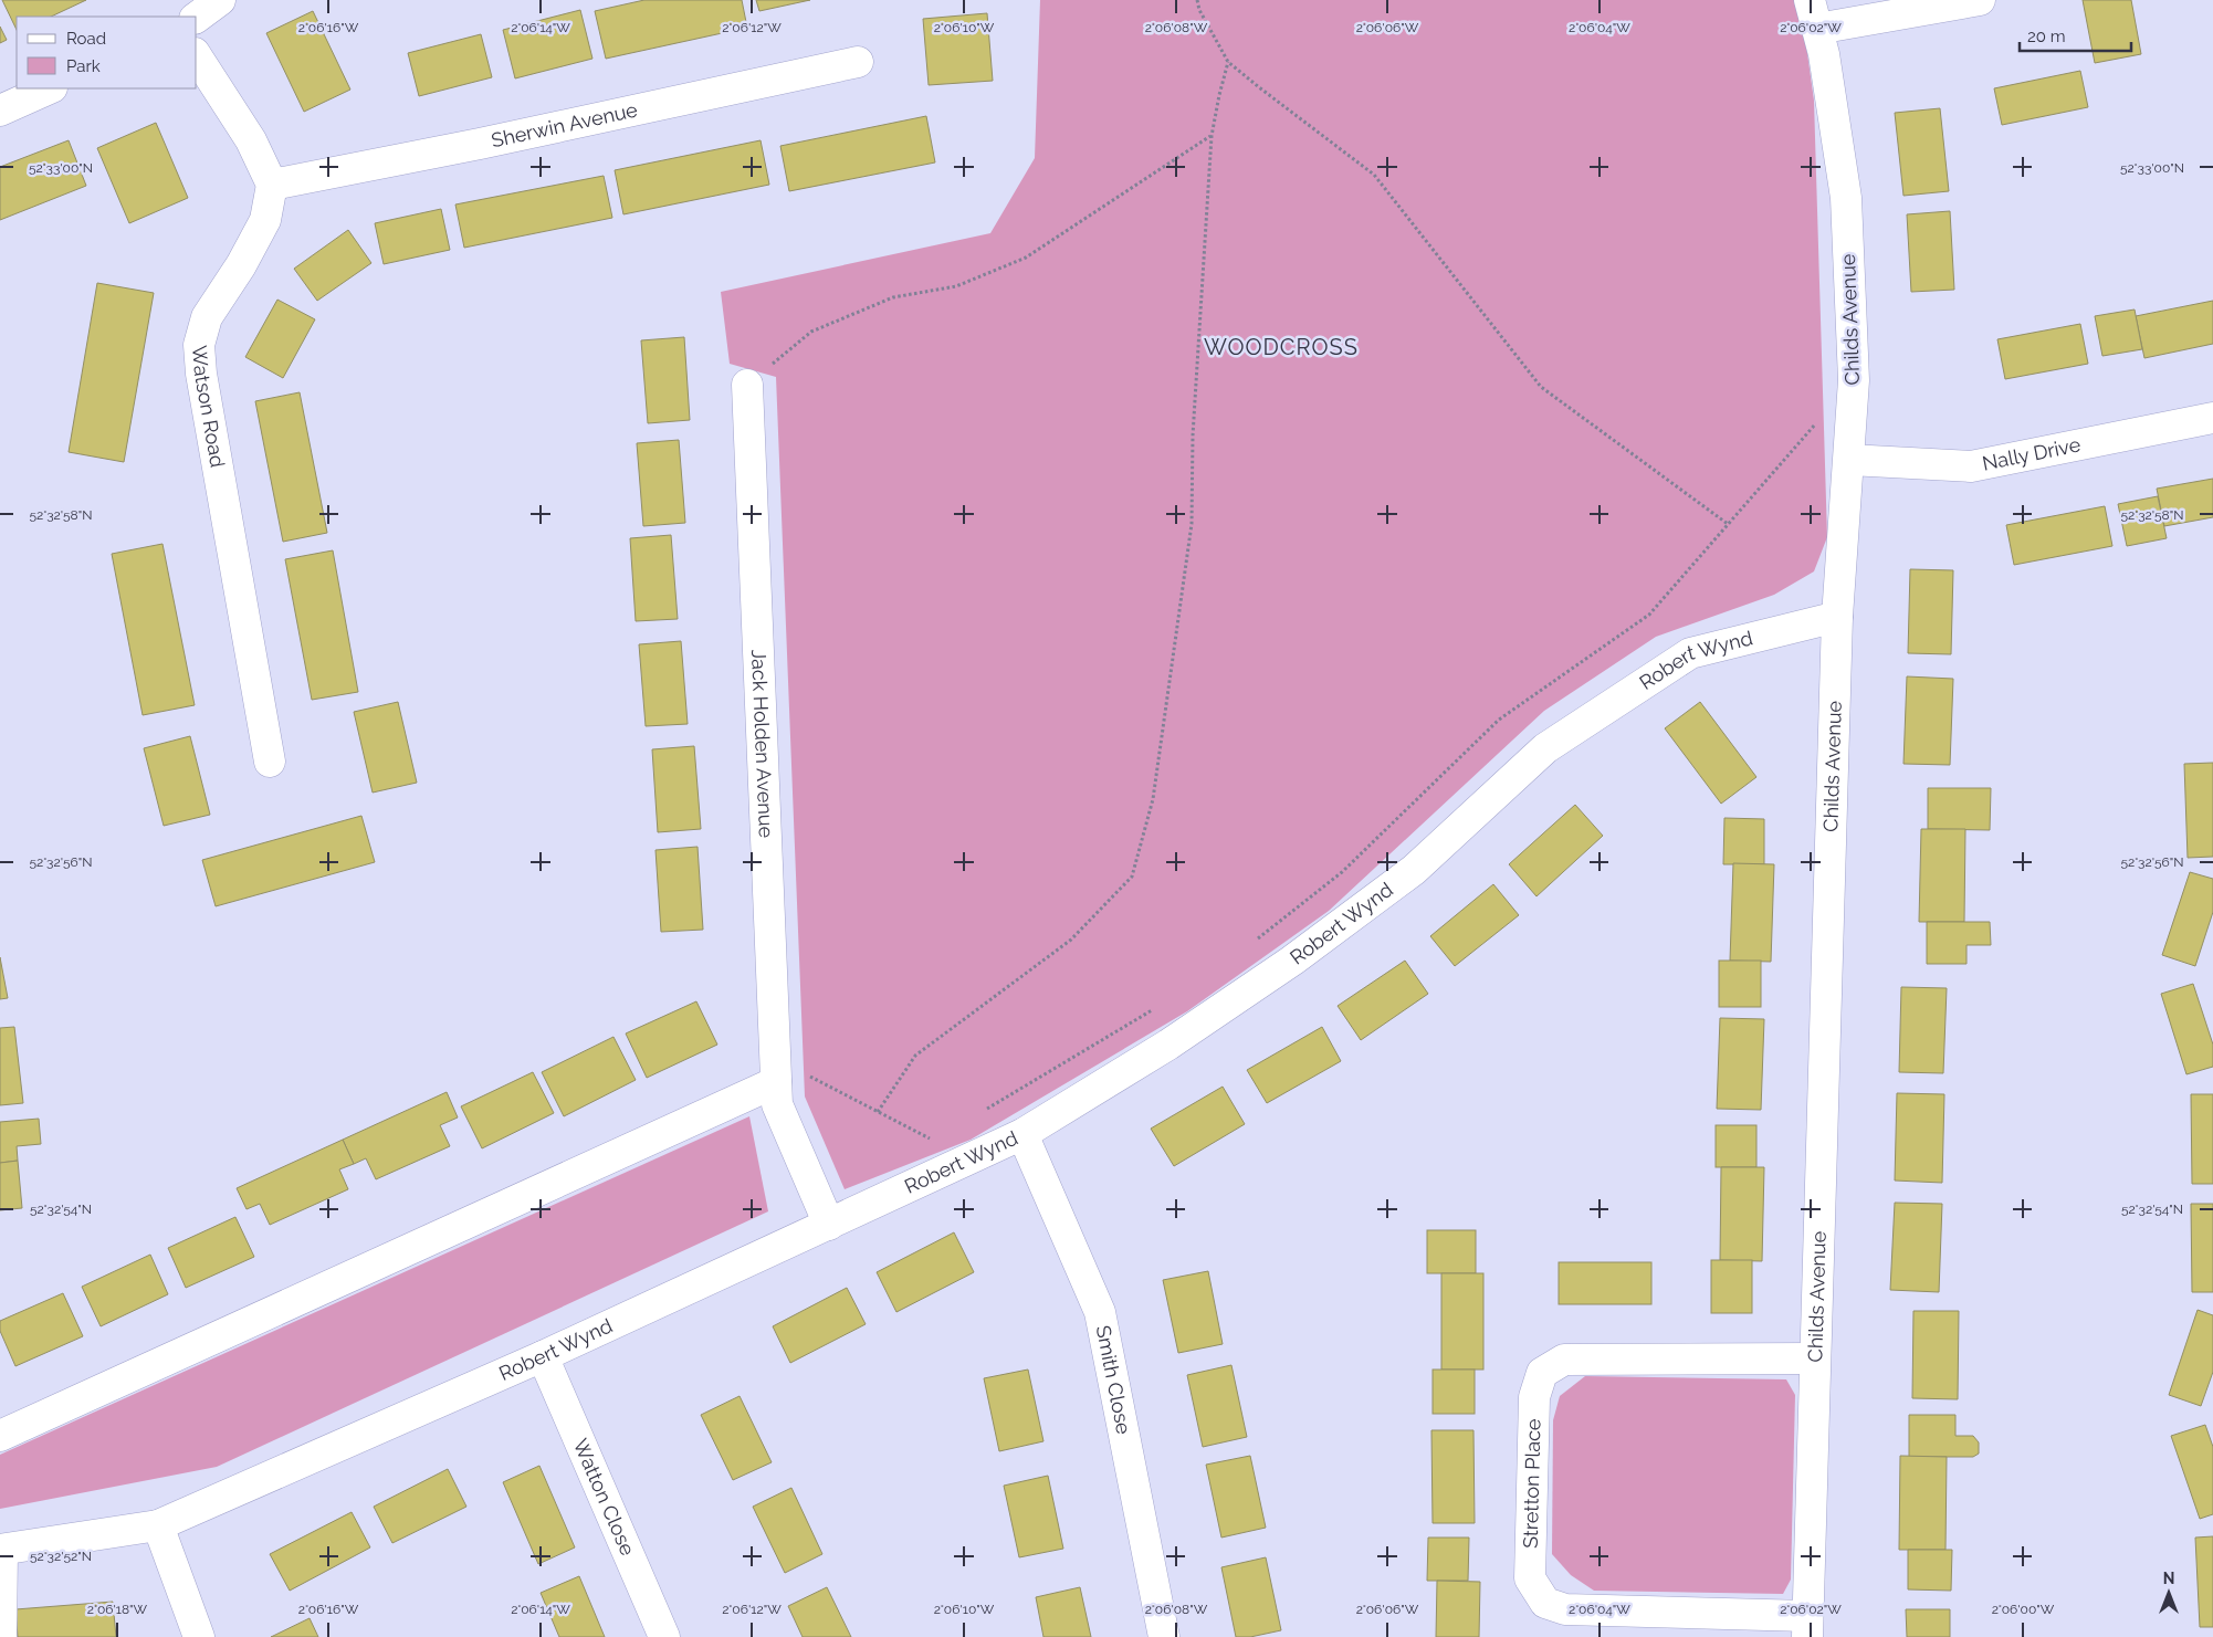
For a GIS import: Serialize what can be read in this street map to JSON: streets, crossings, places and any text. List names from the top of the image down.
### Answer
{
  "streets": {
    "street": [
      "Sherwin Avenue",
      "Childs Avenue",
      "Watson Road",
      "Nally Drive",
      "Robert Wynd",
      "Jack Holden Avenue",
      "Smith Close",
      "Stretton Place",
      "Watton Close"
    ]
  },
  "crossings": [
    ["Sherwin Avenue", "Watson Road"],
    ["Childs Avenue", "Nally Drive"],
    ["Childs Avenue", "Robert Wynd"],
    ["Childs Avenue", "Stretton Place"],
    ["Robert Wynd", "Jack Holden Avenue"],
    ["Robert Wynd", "Smith Close"],
    ["Robert Wynd", "Watton Close"]
  ],
  "districts": ["WOODCROSS"],
  "legend": ["Road", "Park"],
  "scale_bar": "20 m",
  "north": "top",
  "coordinates": [
    "2°06'16\"W",
    "2°06'14\"W",
    "2°06'12\"W",
    "2°06'10\"W",
    "2°06'08\"W",
    "2°06'06\"W",
    "2°06'04\"W",
    "2°06'02\"W",
    "52°33'00\"N",
    "52°32'58\"N",
    "52°32'56\"N",
    "52°32'54\"N",
    "52°32'52\"N",
    "2°06'18\"W",
    "2°06'00\"W"
  ]
}
